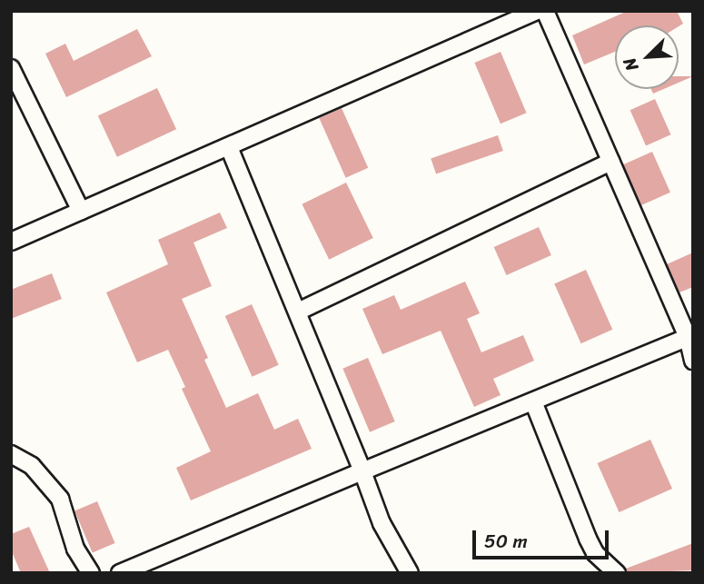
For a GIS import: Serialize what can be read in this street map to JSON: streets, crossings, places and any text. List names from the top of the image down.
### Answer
{
  "scale_bar": "50 m",
  "north": "bottom left"
}
